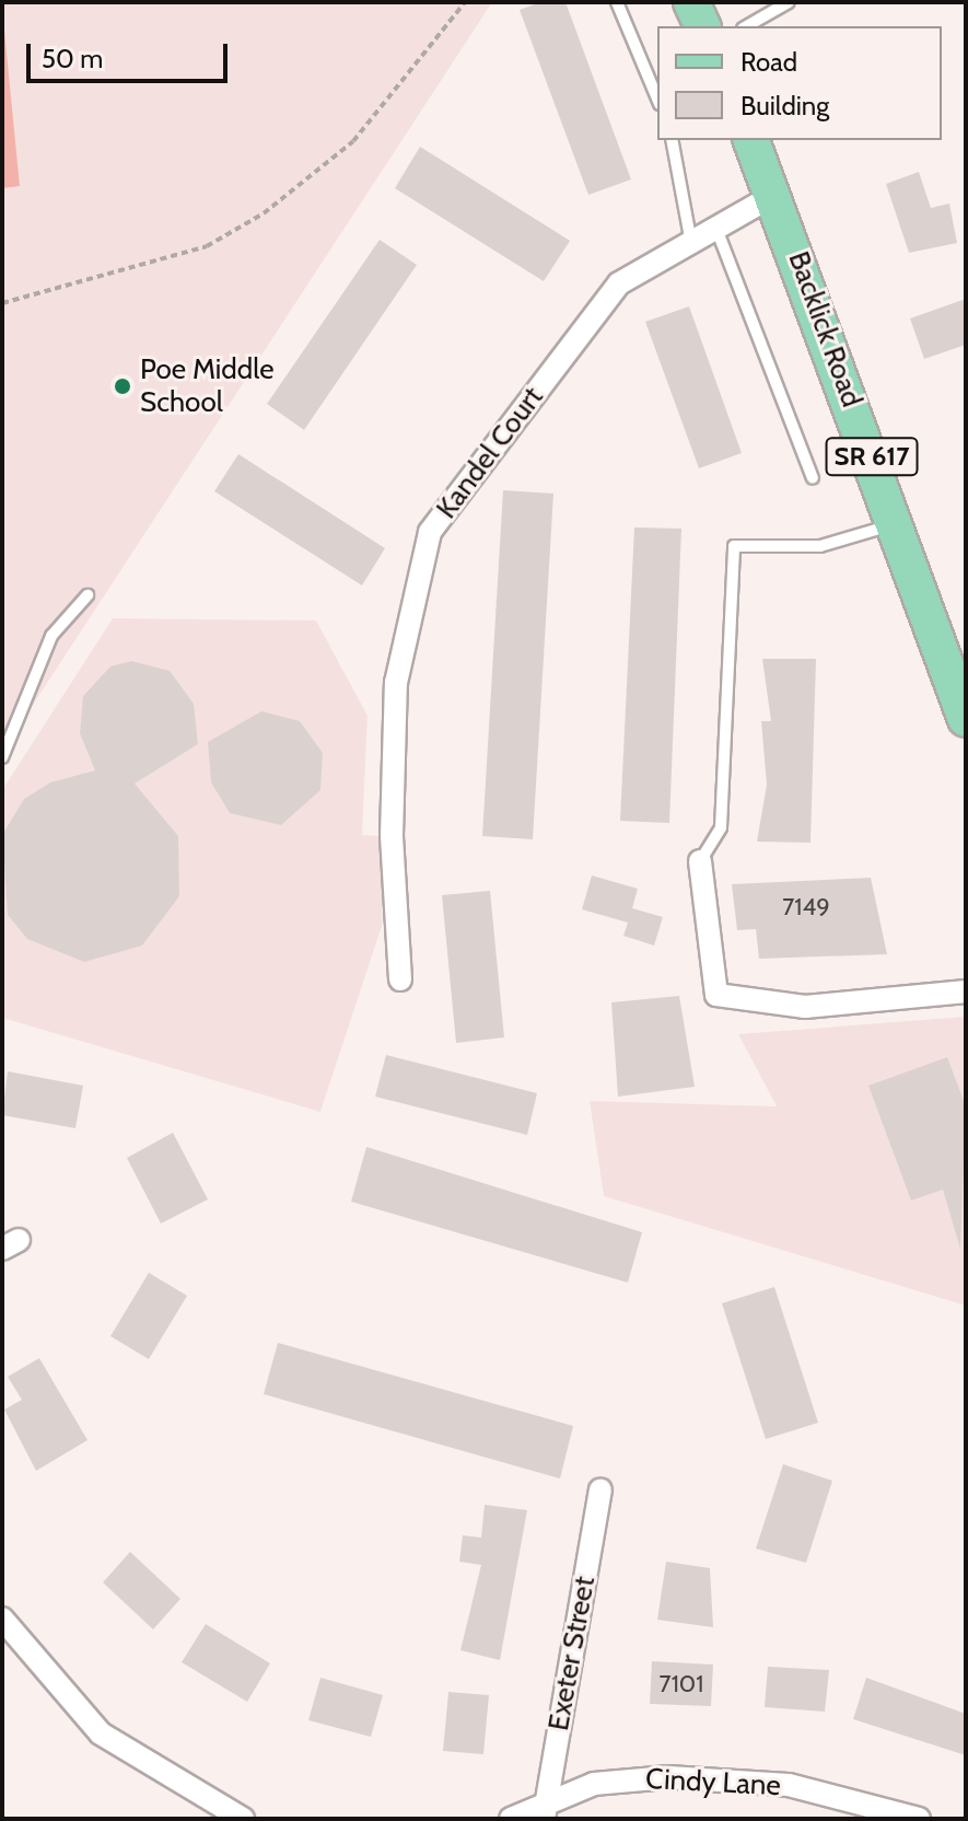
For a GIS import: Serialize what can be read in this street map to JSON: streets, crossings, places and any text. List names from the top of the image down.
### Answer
{
  "streets": {
    "main road": ["Backlick Road", "SR 617"],
    "street": ["Kandel Court", "Exeter Street", "Cindy Lane"]
  },
  "crossings": [
    ["Backlick Road", "Kandel Court"],
    ["Exeter Street", "Cindy Lane"]
  ],
  "places": ["Poe Middle School"],
  "house_numbers": ["7149", "7101"],
  "legend": ["Road", "Building"],
  "scale_bar": "50 m"
}
